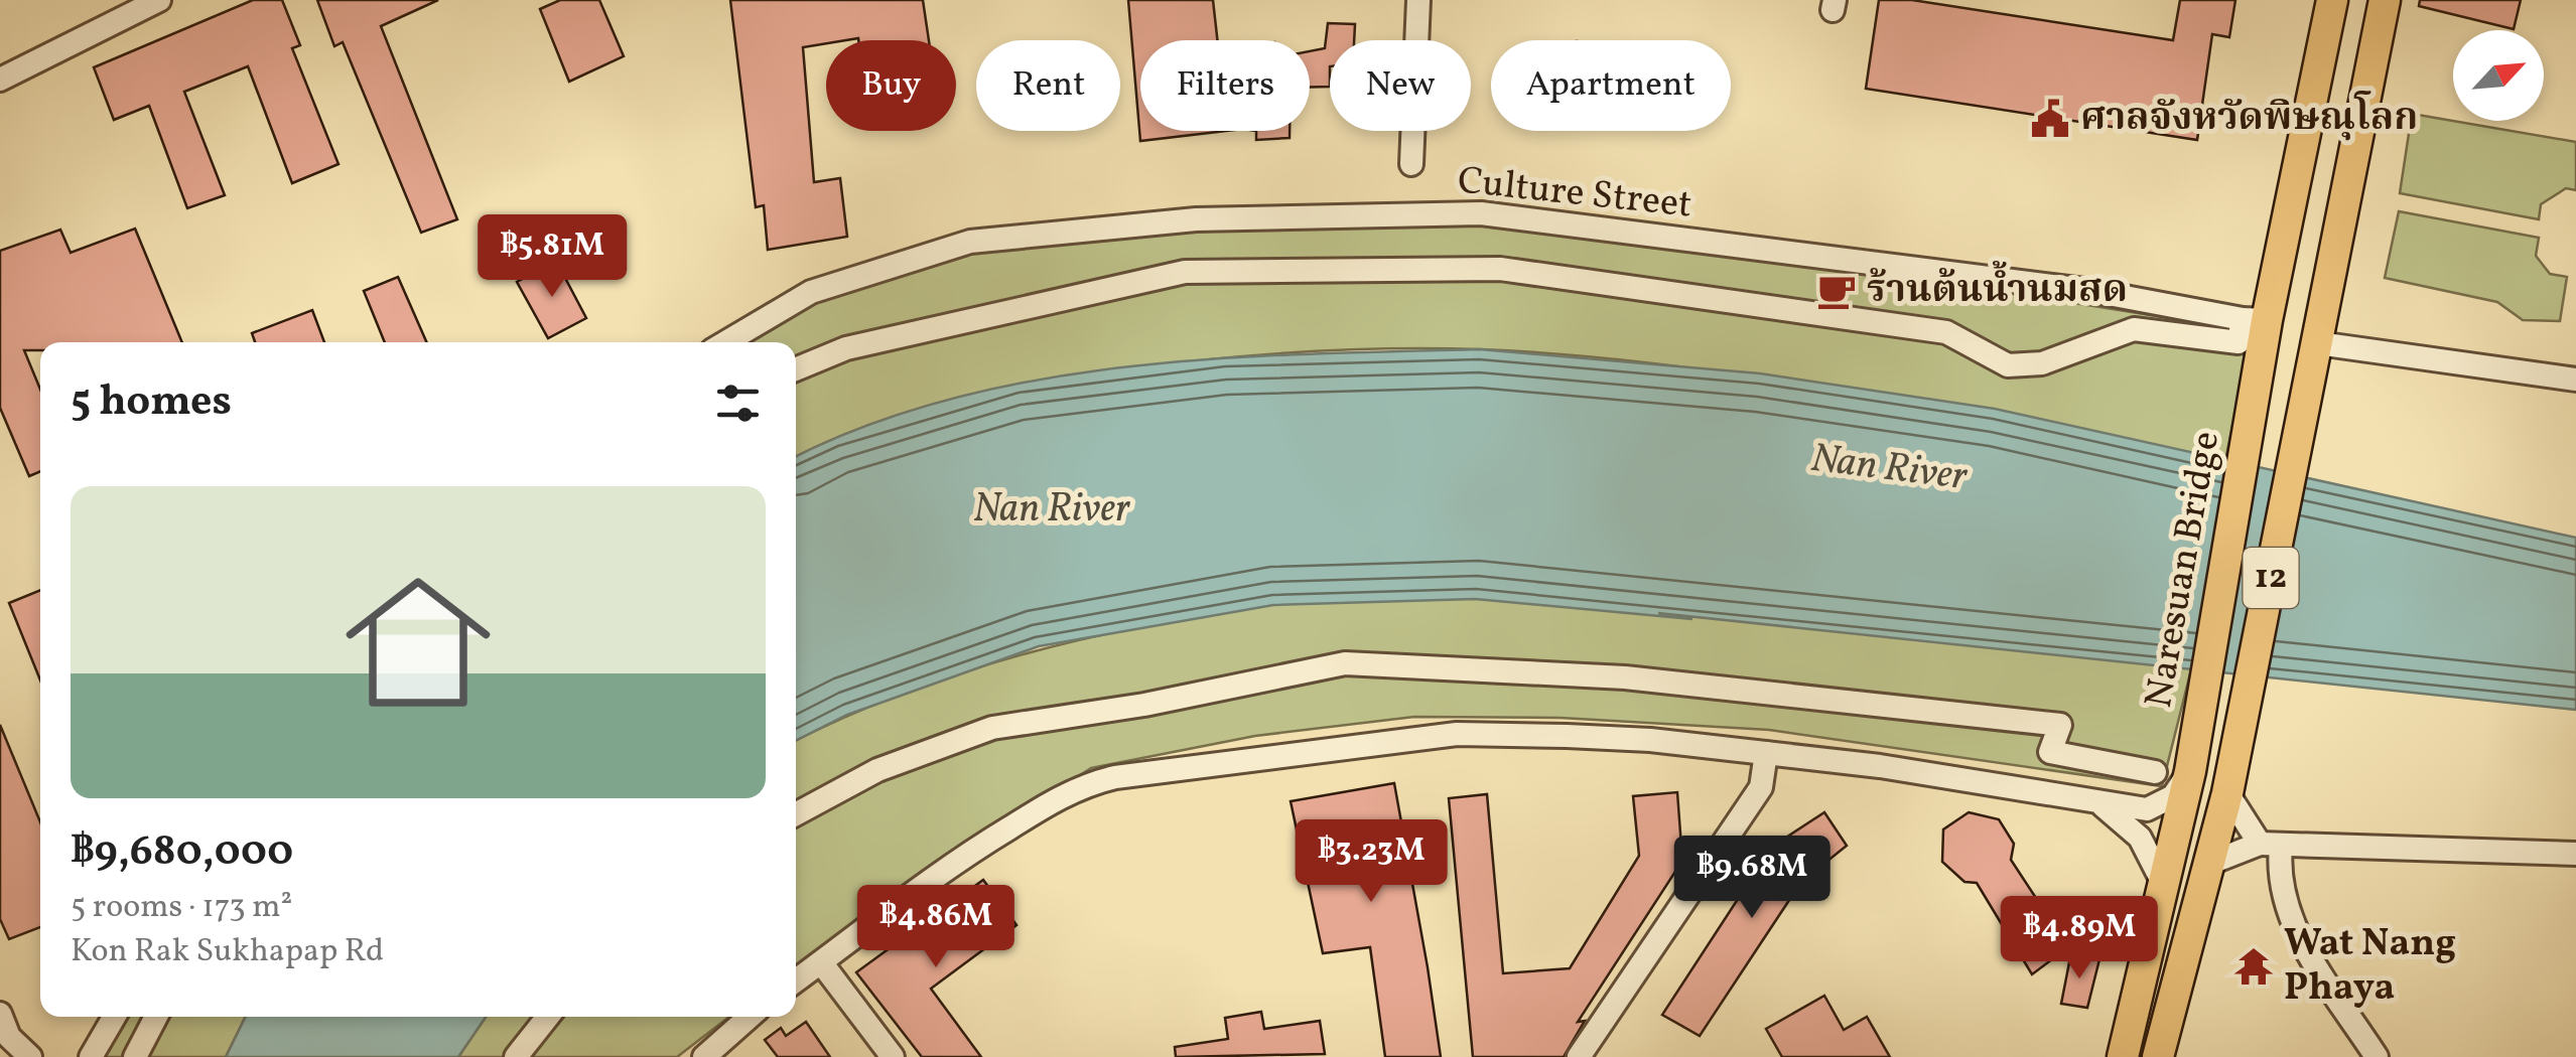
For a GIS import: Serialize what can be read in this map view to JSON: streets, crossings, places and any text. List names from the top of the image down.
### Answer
{
  "streets": {
    "main road": ["Naresuan Bridge", "12"],
    "street": ["Culture Street"]
  },
  "crossings": [
    ["Culture Street", "Naresuan Bridge"],
    ["Culture Street", "12"],
    ["Naresuan Bridge", "12"]
  ],
  "water": ["Nan River"],
  "places": {
    "public building": ["ศาลจังหวัดพิษณุโลก"],
    "cafe": ["ร้านต้นน้ำนมสด"],
    "temple": ["Wat Nang Phaya"]
  },
  "north": "top right",
  "page": {
    "chip": [
      "Buy",
      "Rent",
      "Filters",
      "New",
      "Apartment"
    ],
    "price": [
      "฿5.81M",
      "฿3.23M",
      "฿9.68M",
      "฿4.86M",
      "฿4.89M"
    ],
    "heading": "5 homes",
    "list": [
      {
        "name": "฿9,680,000",
        "note": "5 rooms · 173 m² · Kon Rak Sukhapap Rd"
      }
    ]
  }
}
